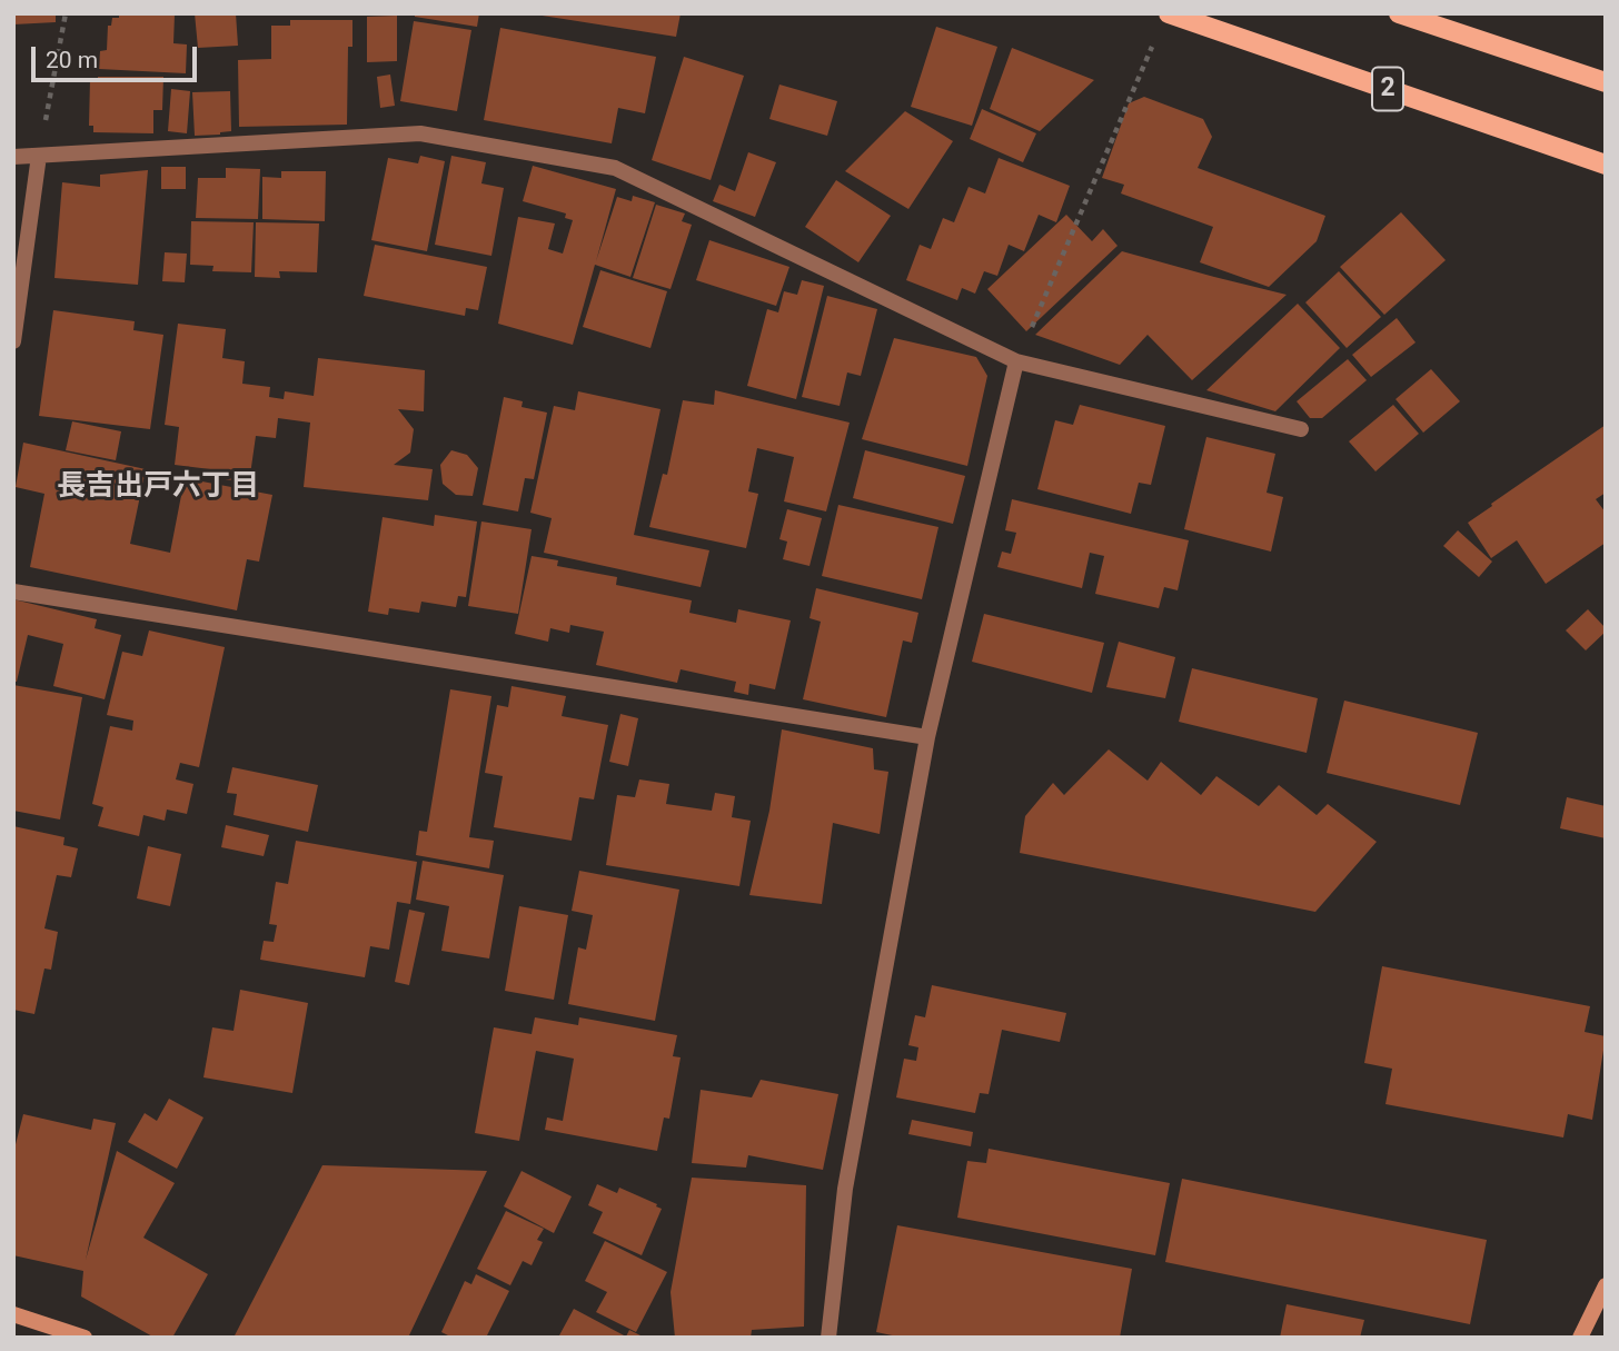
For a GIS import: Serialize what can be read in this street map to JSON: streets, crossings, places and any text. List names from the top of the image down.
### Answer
{
  "streets": {
    "main road": ["2"]
  },
  "districts": ["長吉出戸六丁目"],
  "scale_bar": "20 m"
}
